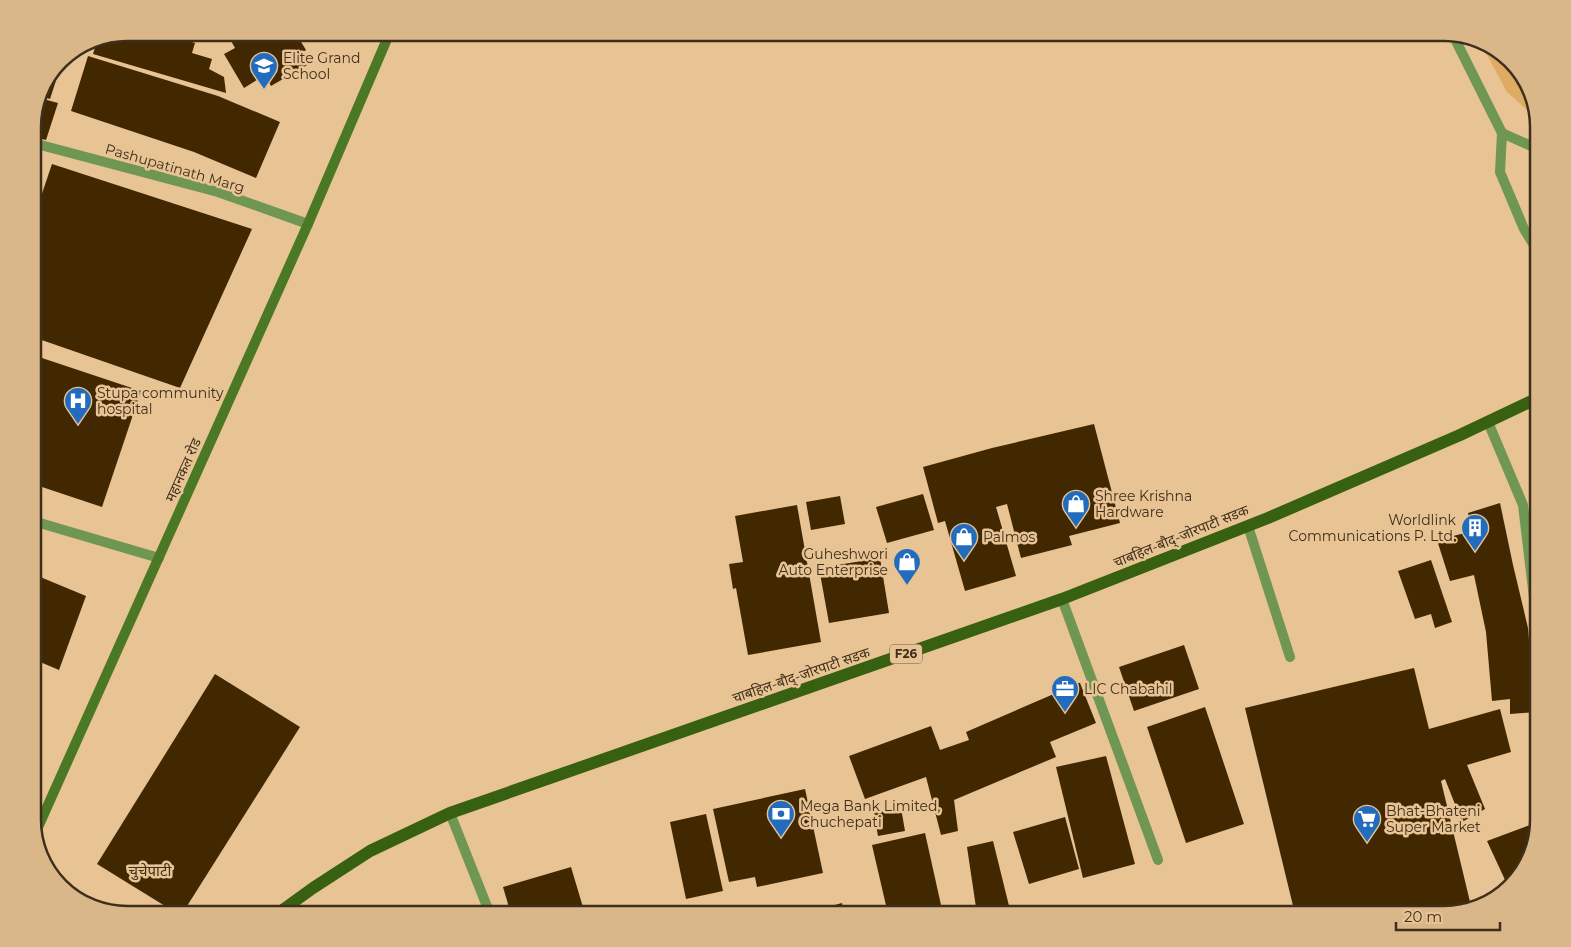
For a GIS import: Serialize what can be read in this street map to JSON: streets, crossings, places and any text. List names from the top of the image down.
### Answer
{
  "streets": {
    "main road": ["महानकल रोड", "चाबहिल-बौद्-जोरपाटी सडक", "F26"],
    "street": ["Pashupatinath Marg"]
  },
  "crossings": [
    ["Pashupatinath Marg", "महानकल रोड"]
  ],
  "districts": ["चुचेपाटी"],
  "places": {
    "school or university": ["Elite Grand School"],
    "hospital": ["Stupa community hospital"],
    "shop": ["Shree Krishna Hardware", "Palmos", "Guheshwori Auto Enterprise"],
    "building": ["Worldlink Communications P. Ltd."],
    "office": ["LIC Chabahil"],
    "bank": ["Mega Bank Limited, Chuchepati"],
    "supermarket": ["Bhat-Bhateni Super Market"]
  },
  "scale_bar": "20 m"
}
